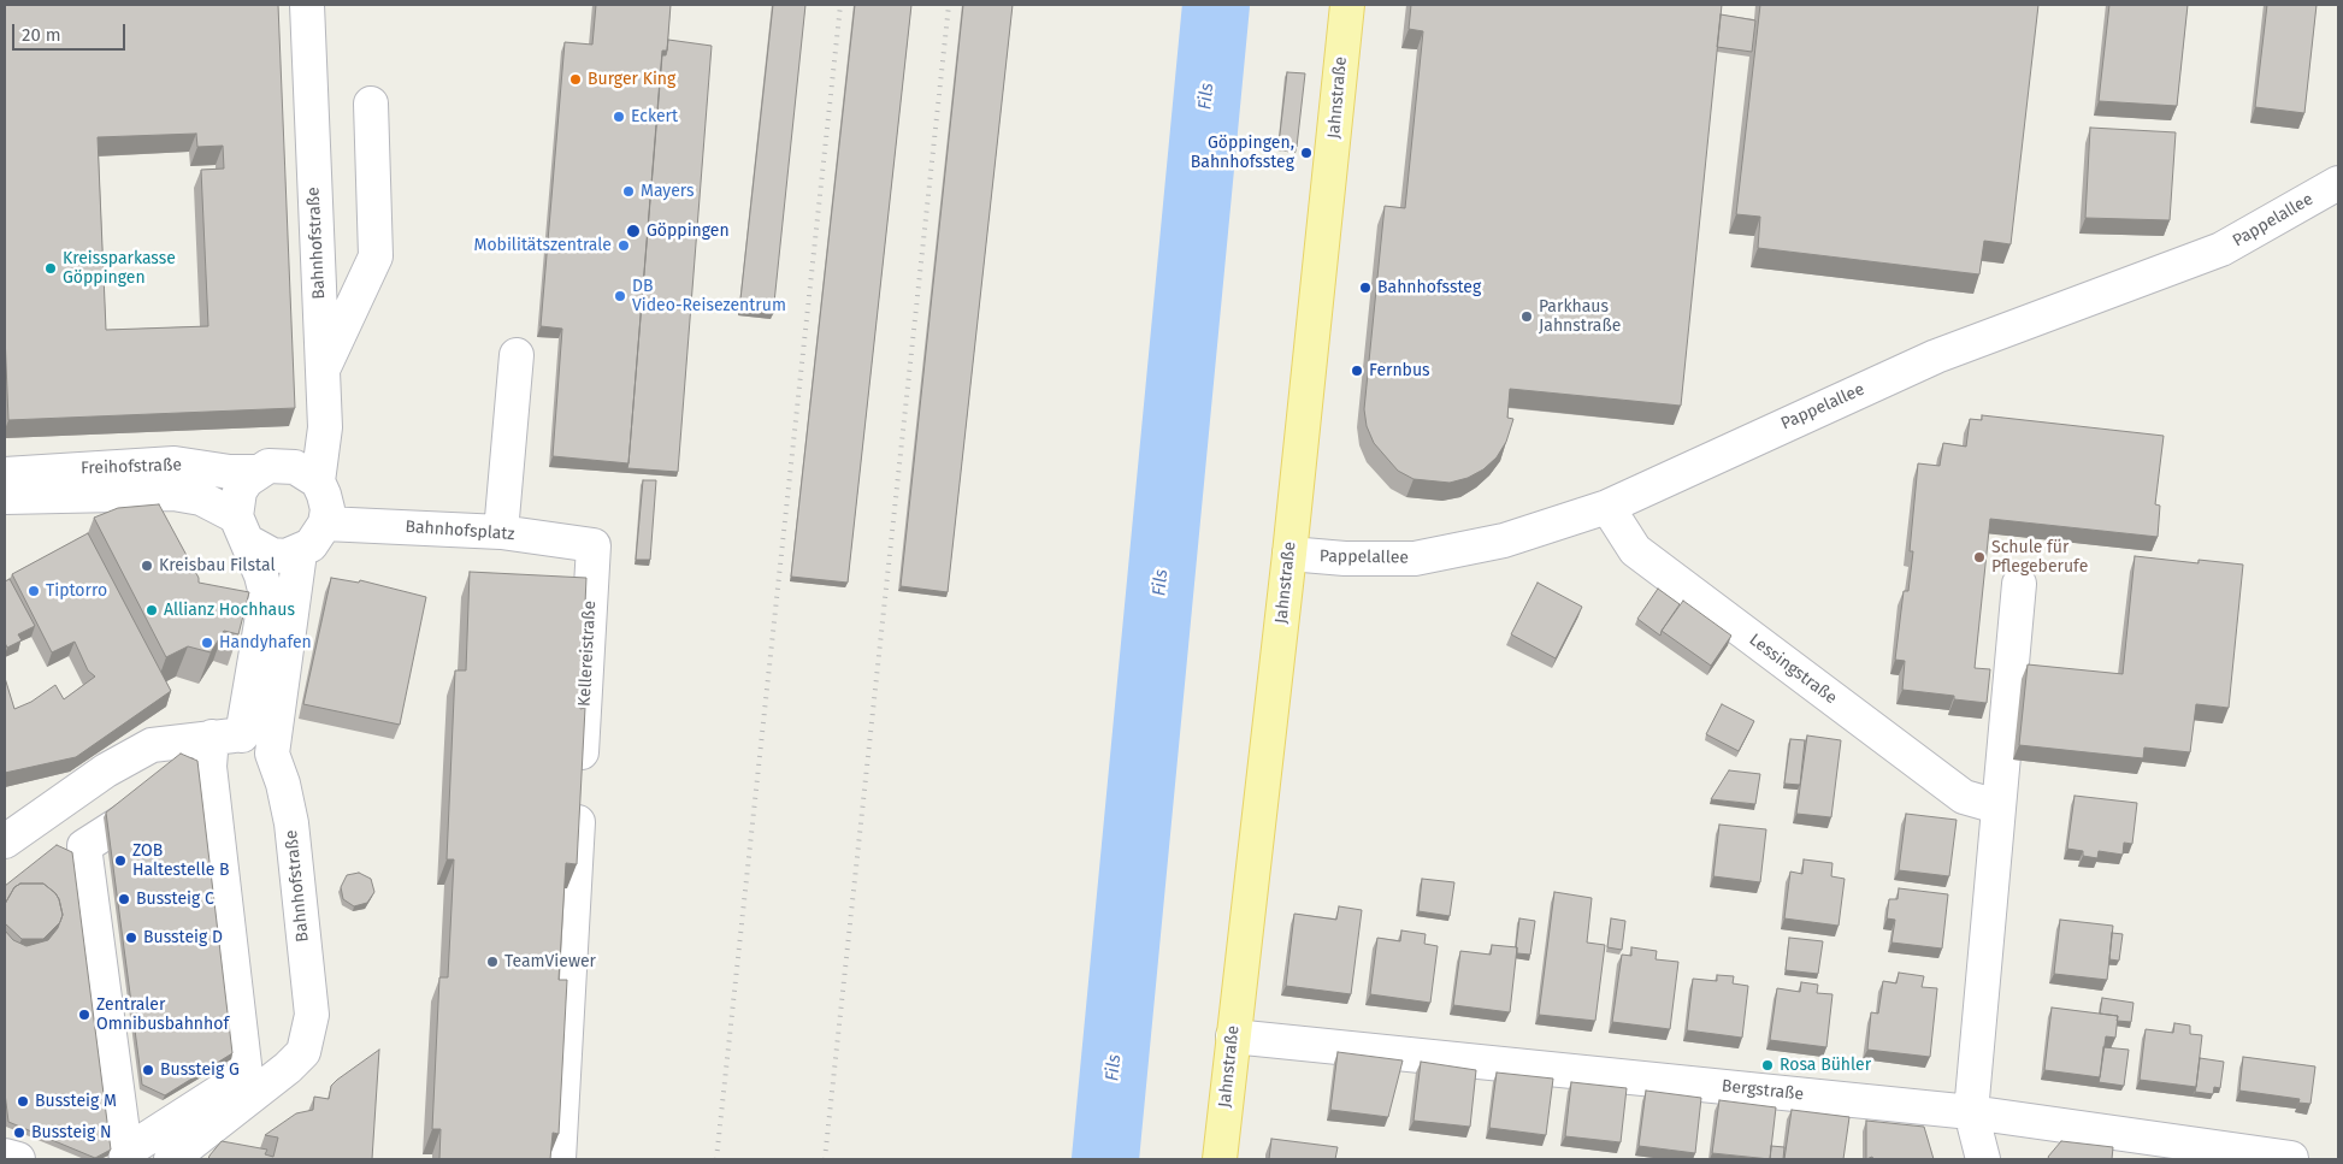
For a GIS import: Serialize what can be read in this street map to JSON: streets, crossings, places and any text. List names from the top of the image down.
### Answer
{
  "streets": {
    "main road": ["Jahnstraße"],
    "street": [
      "Pappelallee",
      "Bahnhofstraße",
      "Freihofstraße",
      "Bahnhofsplatz",
      "Kellereistraße",
      "Lessingstraße",
      "Bergstraße"
    ]
  },
  "crossings": [
    ["Jahnstraße", "Pappelallee"],
    ["Jahnstraße", "Bergstraße"],
    ["Pappelallee", "Lessingstraße"],
    ["Bahnhofstraße", "Freihofstraße"],
    ["Bahnhofstraße", "Bahnhofsplatz"],
    ["Freihofstraße", "Bahnhofsplatz"],
    ["Bahnhofsplatz", "Kellereistraße"]
  ],
  "water": ["Fils"],
  "places": [
    "Burger King",
    "Eckert",
    "Göppingen, Bahnhofssteg",
    "Mayers",
    "Göppingen",
    "Mobilitätszentrale",
    "Kreissparkasse Göppingen",
    "Bahnhofssteg",
    "DB Video-Reisezentrum",
    "Parkhaus Jahnstraße",
    "Fernbus",
    "Schule für Pflegeberufe",
    "Kreisbau Filstal",
    "Tiptorro",
    "Allianz Hochhaus",
    "Handyhafen",
    "ZOB Haltestelle B",
    "Bussteig C",
    "Bussteig D",
    "TeamViewer",
    "Zentraler Omnibusbahnhof",
    "Rosa Bühler",
    "Bussteig G",
    "Bussteig M",
    "Bussteig N"
  ],
  "scale_bar": "20 m"
}
